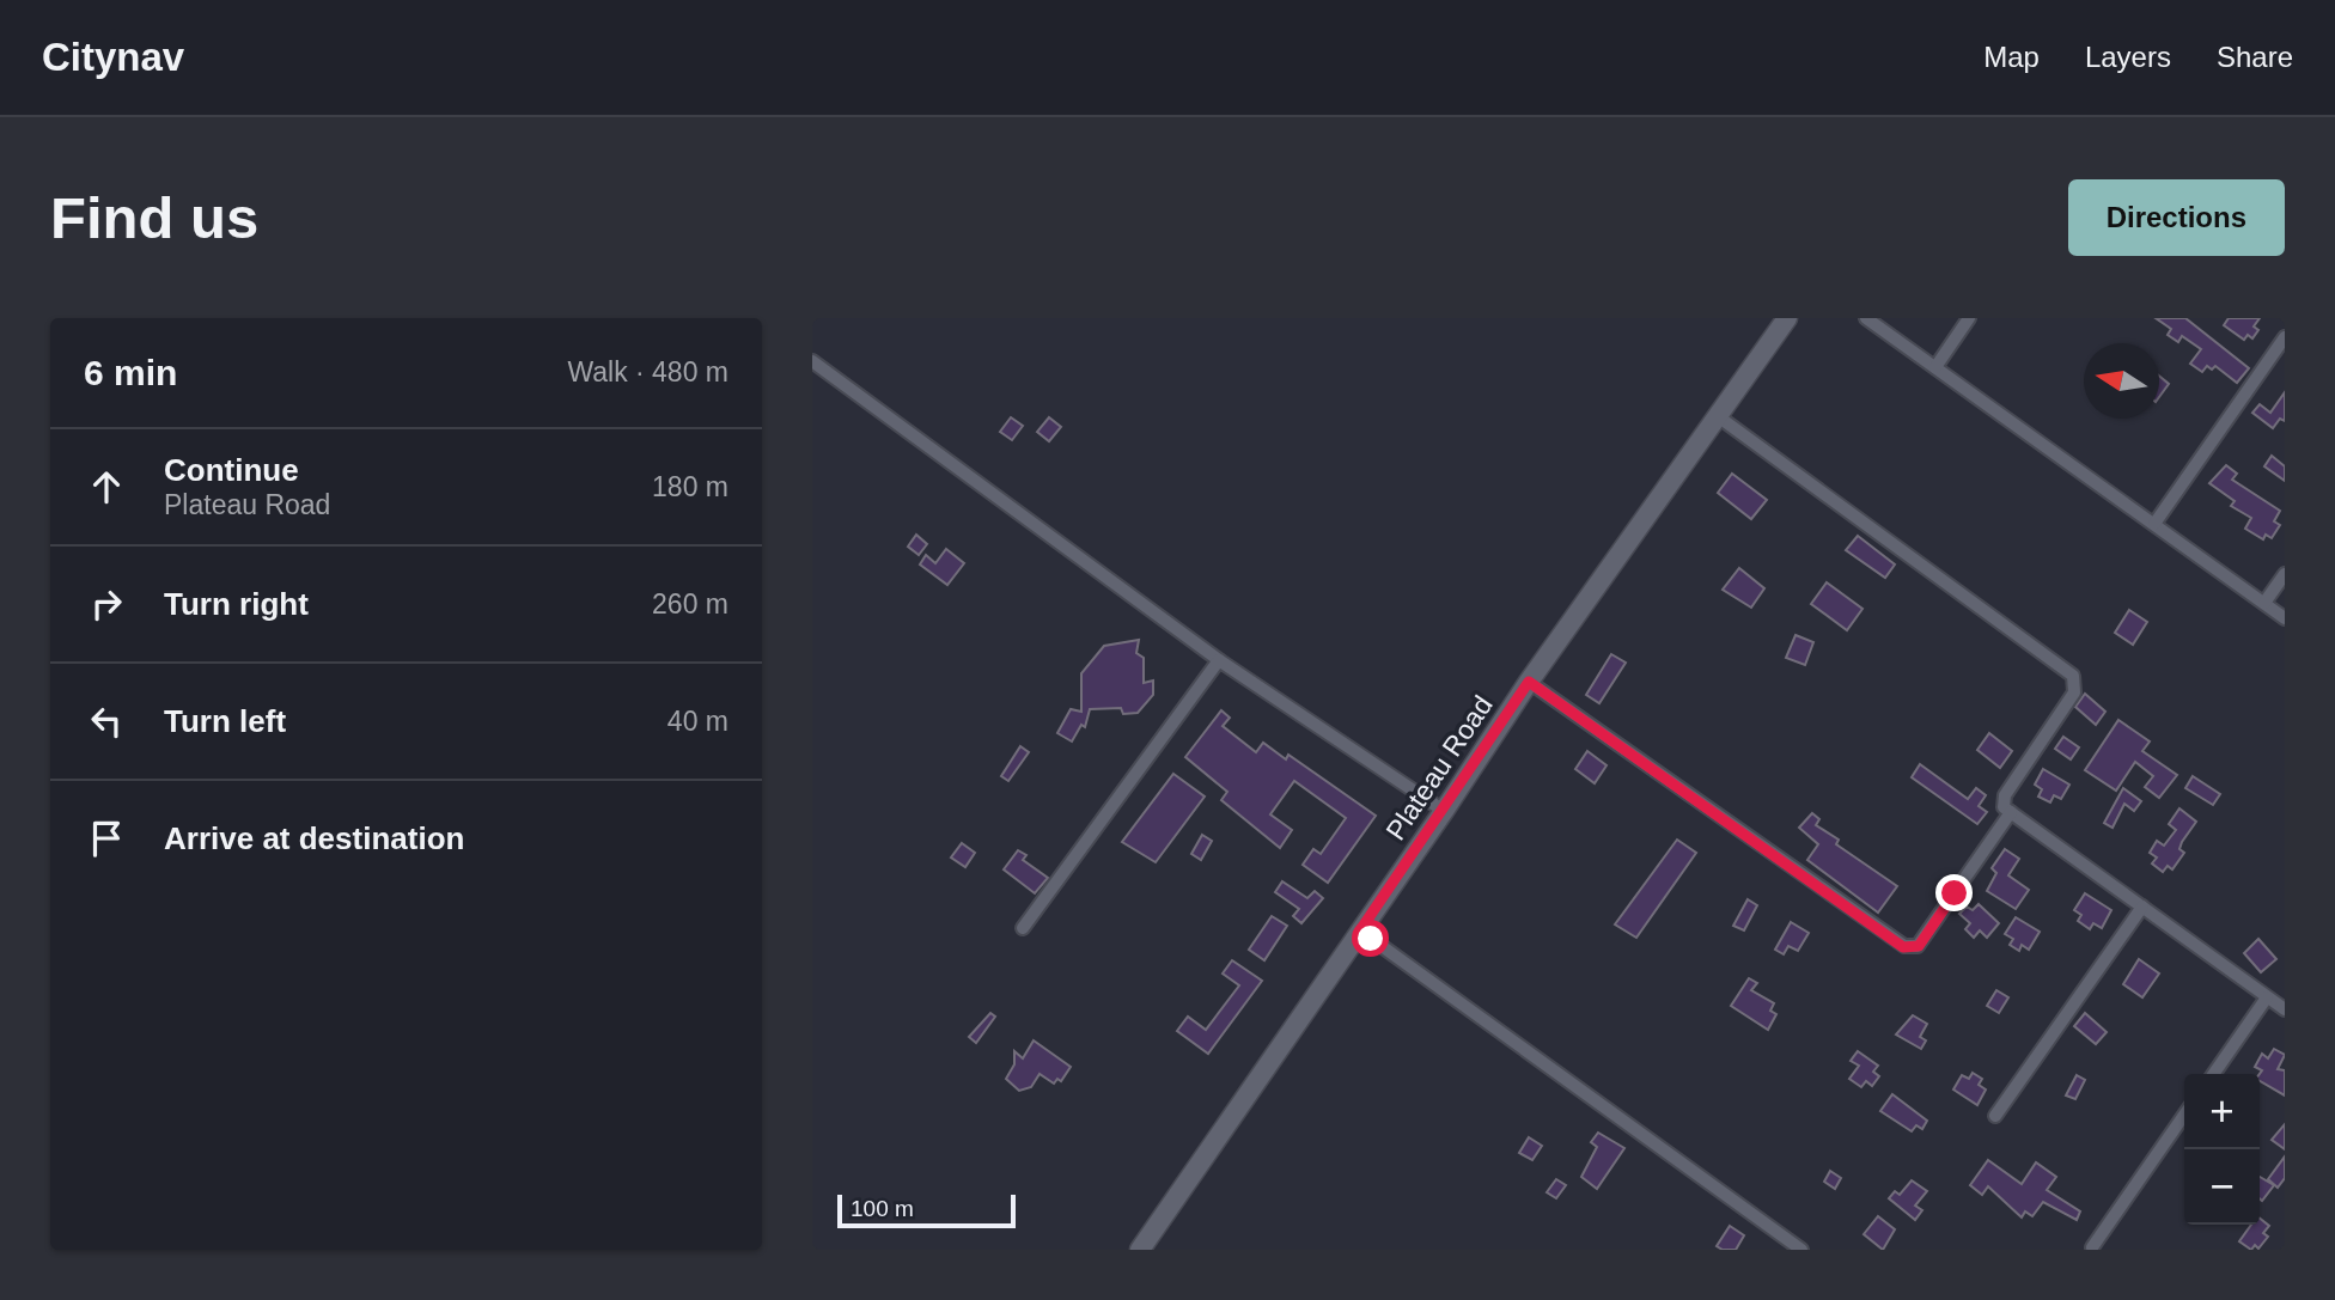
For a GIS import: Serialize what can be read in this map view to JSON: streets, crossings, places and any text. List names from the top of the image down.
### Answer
{
  "streets": {
    "street": ["Plateau Road"]
  },
  "scale_bar": "100 m",
  "north": "left",
  "page": {
    "header": "Citynav",
    "nav": ["Map", "Layers", "Share"],
    "buttons": "Directions",
    "title": "Find us",
    "heading": ["6 min", "Walk · 480 m"],
    "list": [
      ["Continue", "Plateau Road", "180 m"],
      ["Turn right", "260 m"],
      ["Turn left", "40 m"],
      "Arrive at destination"
    ],
    "map_buttons": ["+", "−"],
    "scale": "100 m"
  }
}
